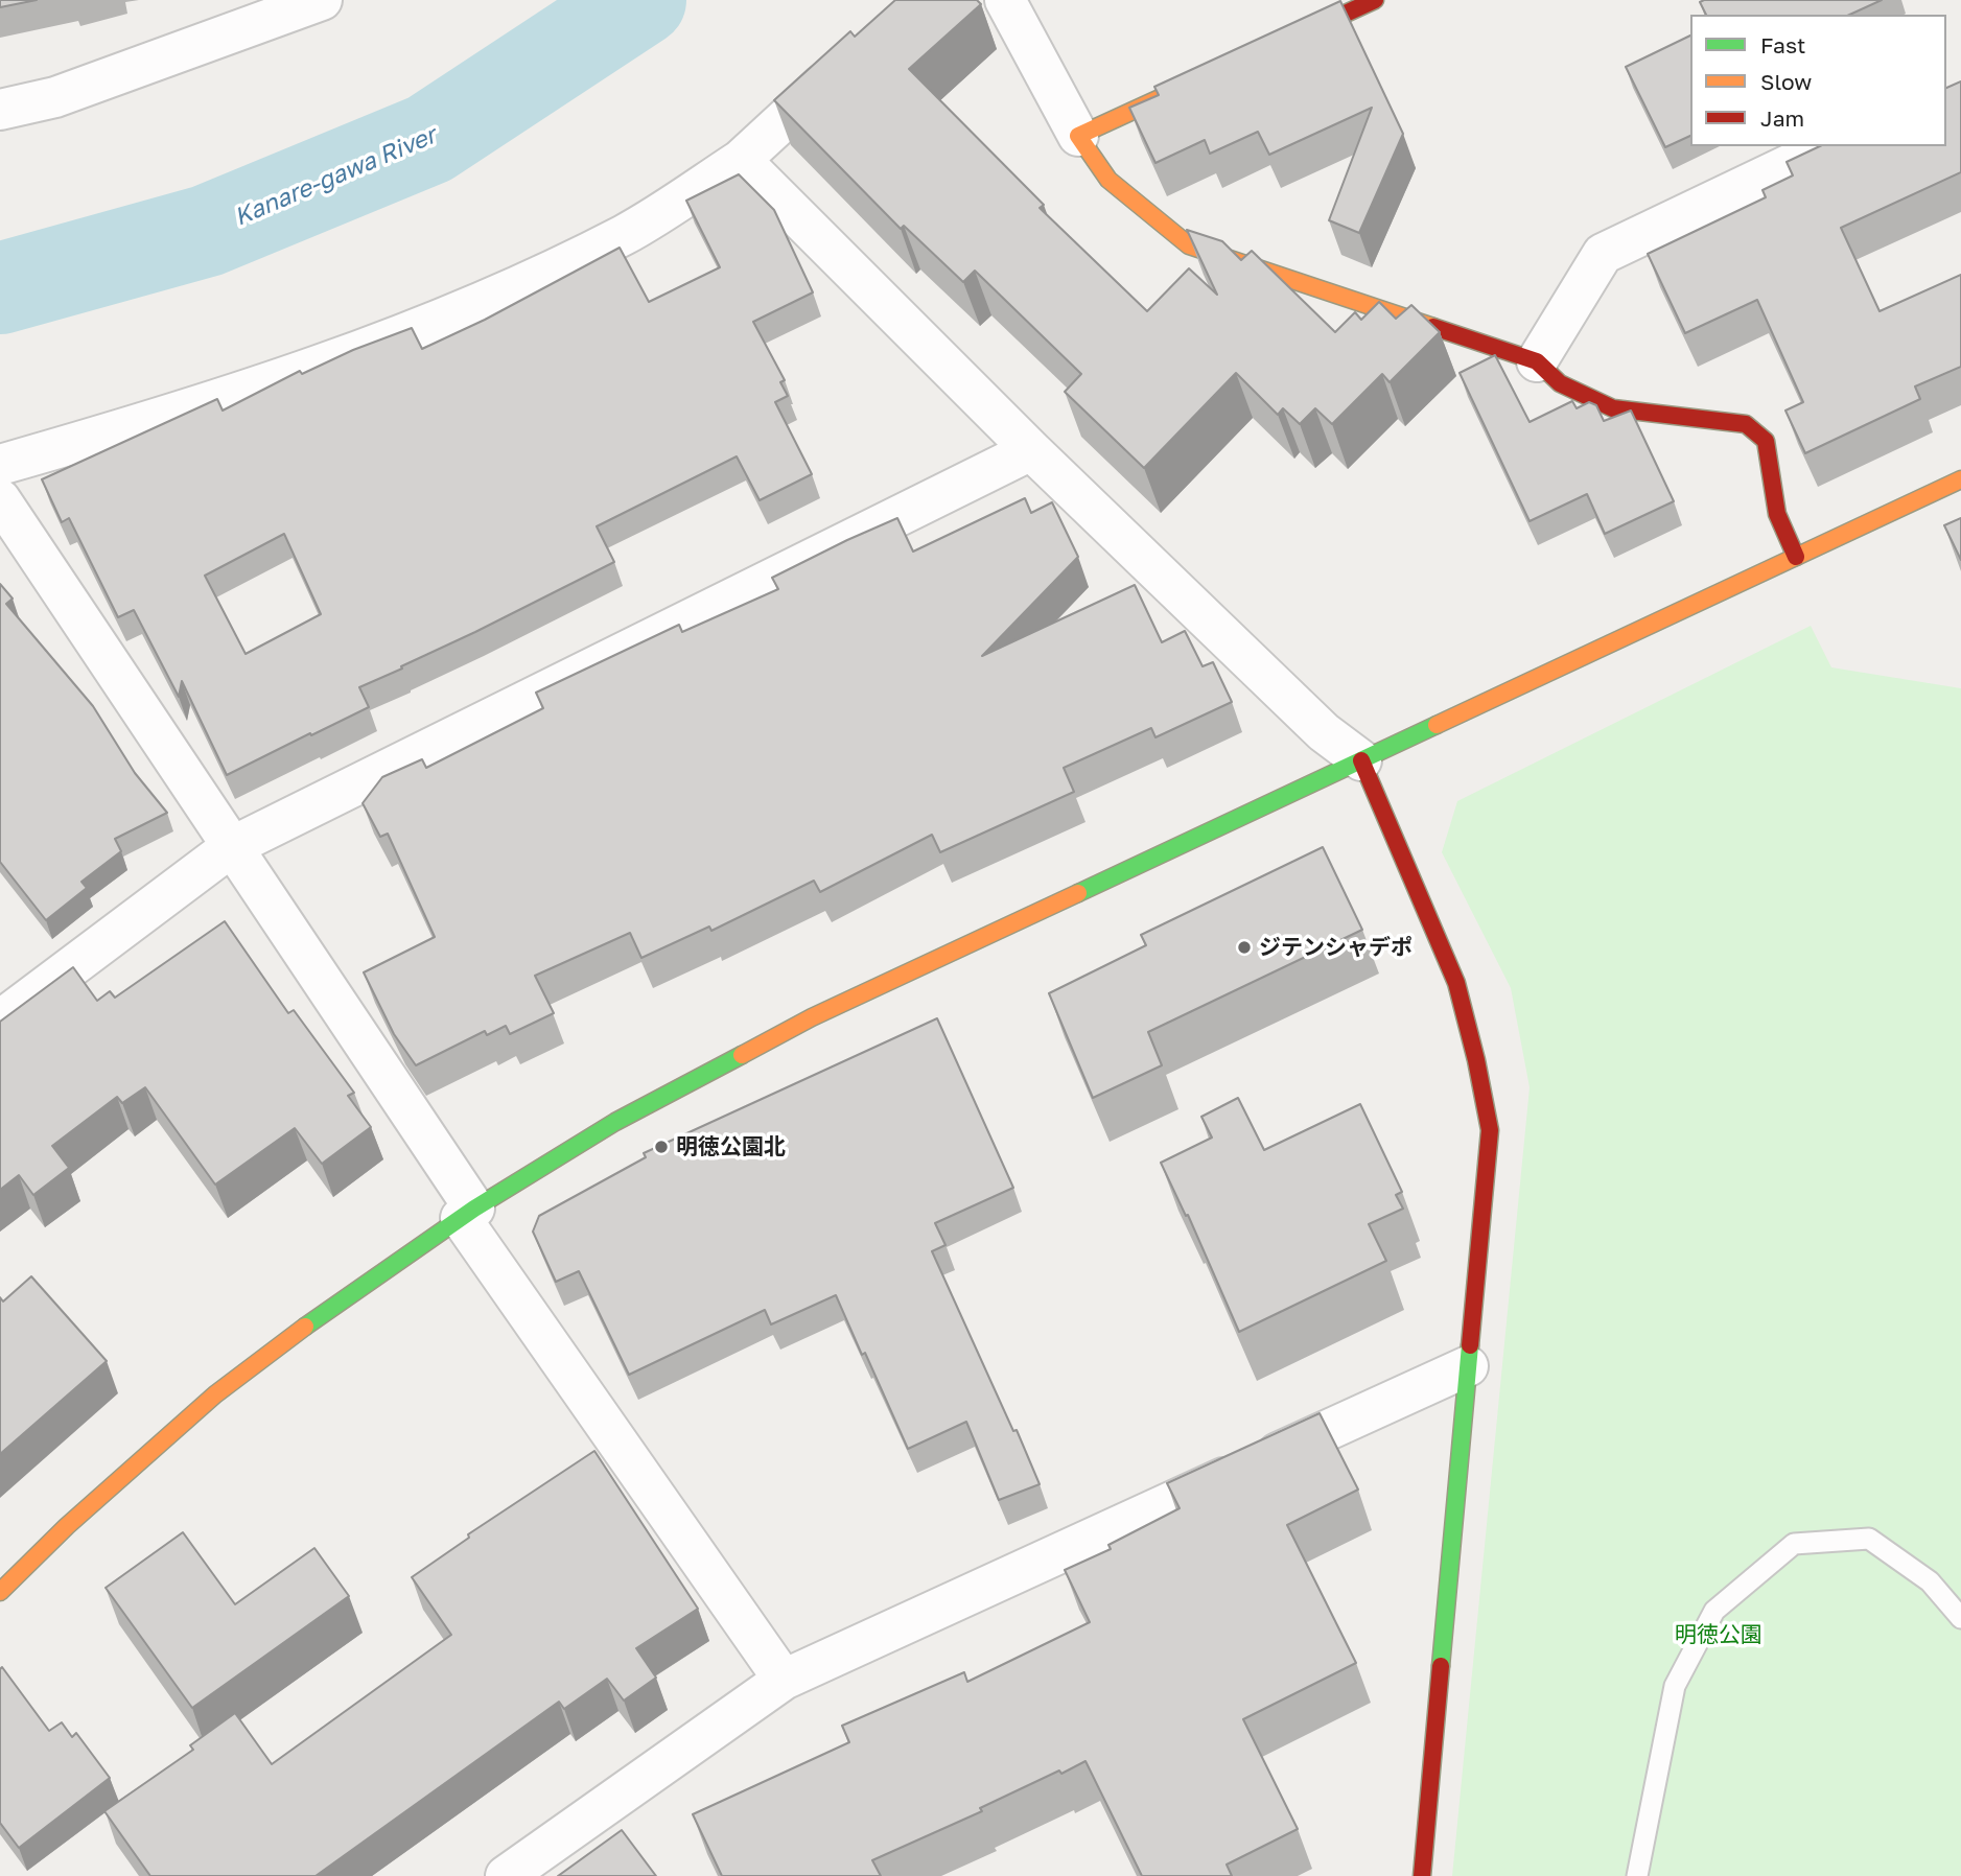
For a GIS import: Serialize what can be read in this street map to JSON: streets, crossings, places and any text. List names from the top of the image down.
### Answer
{
  "water": ["Kanare-gawa River"],
  "parks": ["明徳公園"],
  "places": ["ジテンシャデポ", "明徳公園北"],
  "legend": ["Fast", "Slow", "Jam"]
}
